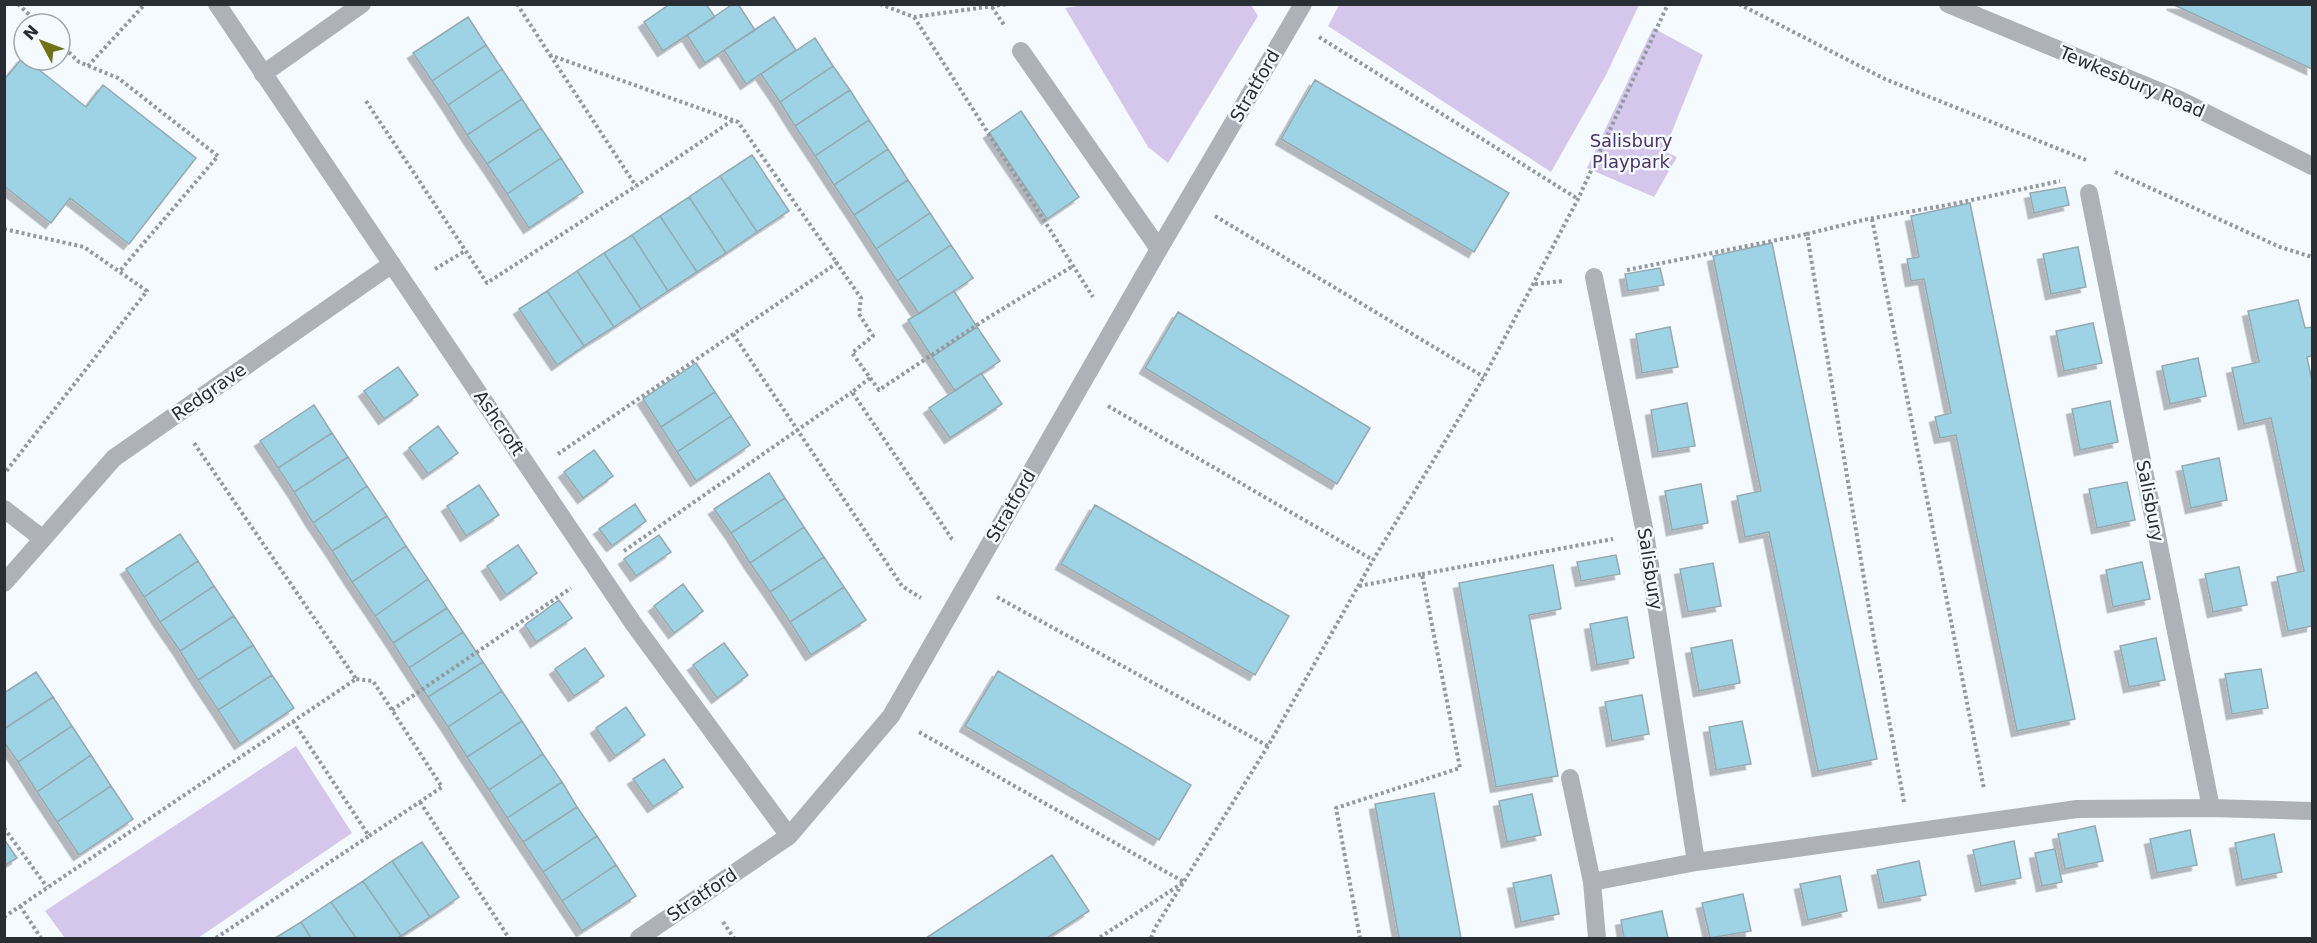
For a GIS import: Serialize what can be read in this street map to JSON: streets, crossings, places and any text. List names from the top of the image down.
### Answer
{
  "streets": {
    "street": [
      "Tewkesbury Road",
      "Stratford",
      "Redgrave",
      "Ashcroft",
      "Salisbury"
    ]
  },
  "crossings": [
    ["Stratford", "Ashcroft"],
    ["Redgrave", "Ashcroft"]
  ],
  "parks": ["Salisbury Playpark"],
  "north": "top left"
}
